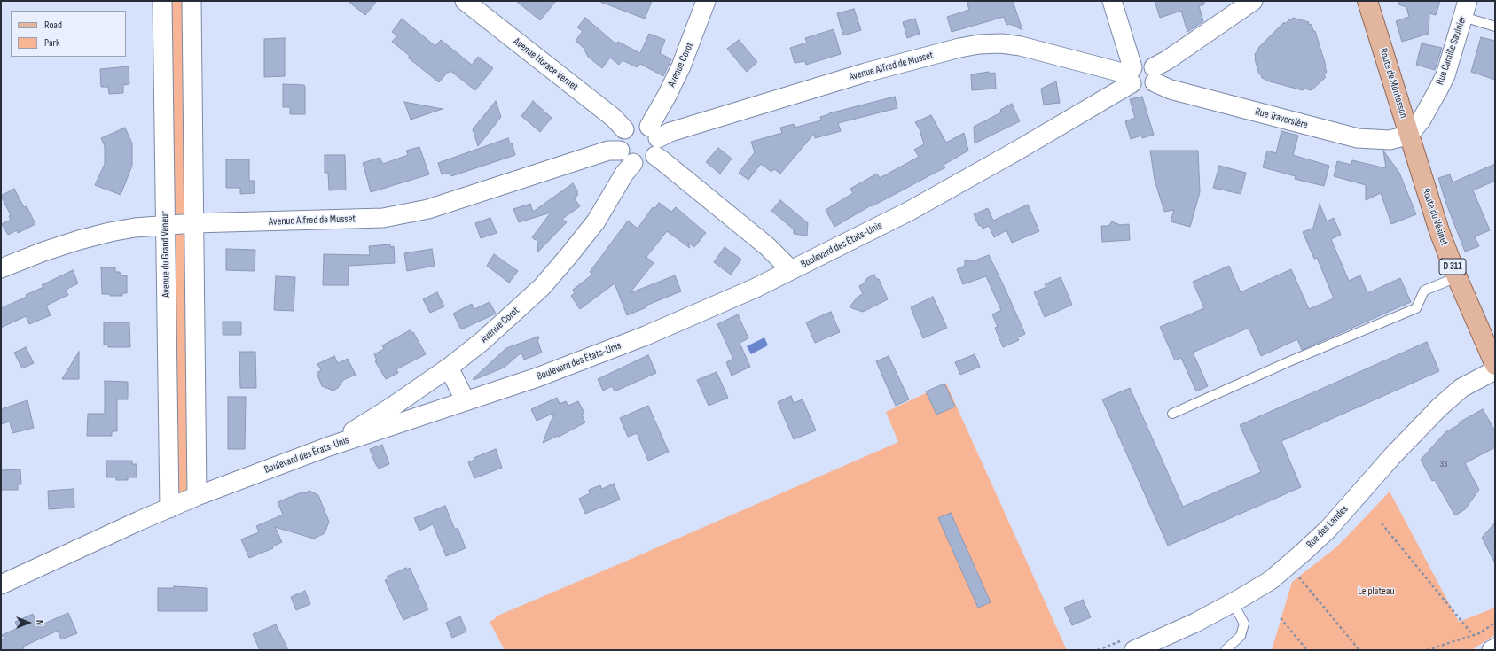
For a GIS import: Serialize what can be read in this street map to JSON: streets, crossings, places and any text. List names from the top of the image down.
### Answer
{
  "streets": {
    "main road": ["Route de Montesson", "Route du Vésinet", "D 311"],
    "street": [
      "Rue Camille Saulnier",
      "Avenue Horace Vernet",
      "Avenue Corot",
      "Avenue Alfred de Musset",
      "Rue Traversière",
      "Boulevard des États-Unis",
      "Avenue du Grand Veneur",
      "Rue des Landes"
    ]
  },
  "crossings": [
    ["Rue Camille Saulnier", "Route de Montesson"],
    ["Rue Camille Saulnier", "Rue Traversière"],
    ["Avenue Horace Vernet", "Avenue Corot"],
    ["Avenue Horace Vernet", "Avenue Alfred de Musset"],
    ["Avenue Corot", "Avenue Alfred de Musset"],
    ["Avenue Corot", "Boulevard des États-Unis"],
    ["Avenue Alfred de Musset", "Rue Traversière"],
    ["Avenue Alfred de Musset", "Boulevard des États-Unis"],
    ["Avenue Alfred de Musset", "Avenue du Grand Veneur"],
    ["Route de Montesson", "Rue Traversière"],
    ["Route de Montesson", "Route du Vésinet"],
    ["Rue Traversière", "Boulevard des États-Unis"],
    ["Boulevard des États-Unis", "Avenue du Grand Veneur"]
  ],
  "parks": ["Le plateau"],
  "house_numbers": ["33"],
  "legend": ["Road", "Park"],
  "north": "right"
}
